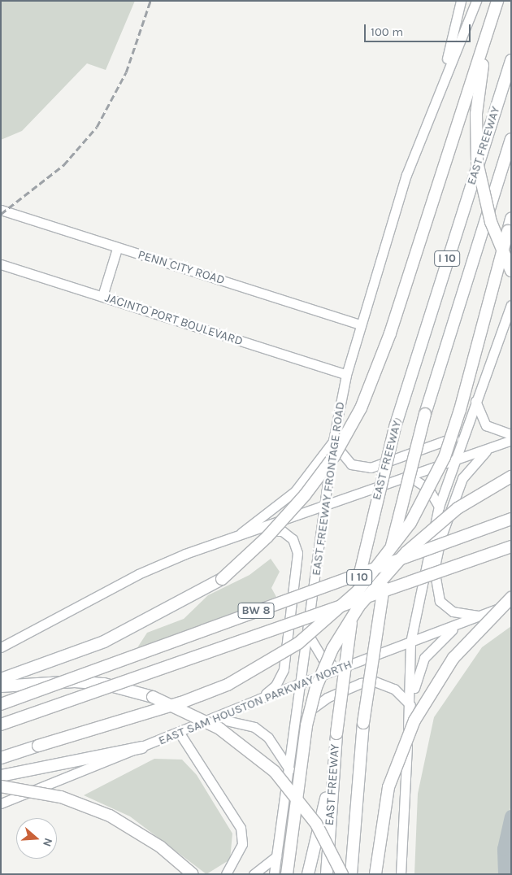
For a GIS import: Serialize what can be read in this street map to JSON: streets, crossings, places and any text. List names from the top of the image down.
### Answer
{
  "streets": {
    "highway": ["EAST FREEWAY", "I 10", "BW 8"],
    "main road": [
      "PENN CITY ROAD",
      "JACINTO PORT BOULEVARD",
      "EAST FREEWAY FRONTAGE ROAD",
      "EAST SAM HOUSTON PARKWAY NORTH"
    ]
  },
  "crossings": [
    ["PENN CITY ROAD", "EAST FREEWAY FRONTAGE ROAD"],
    ["JACINTO PORT BOULEVARD", "EAST FREEWAY FRONTAGE ROAD"],
    ["EAST FREEWAY FRONTAGE ROAD", "EAST SAM HOUSTON PARKWAY NORTH"]
  ],
  "scale_bar": "100 m",
  "north": "right"
}
